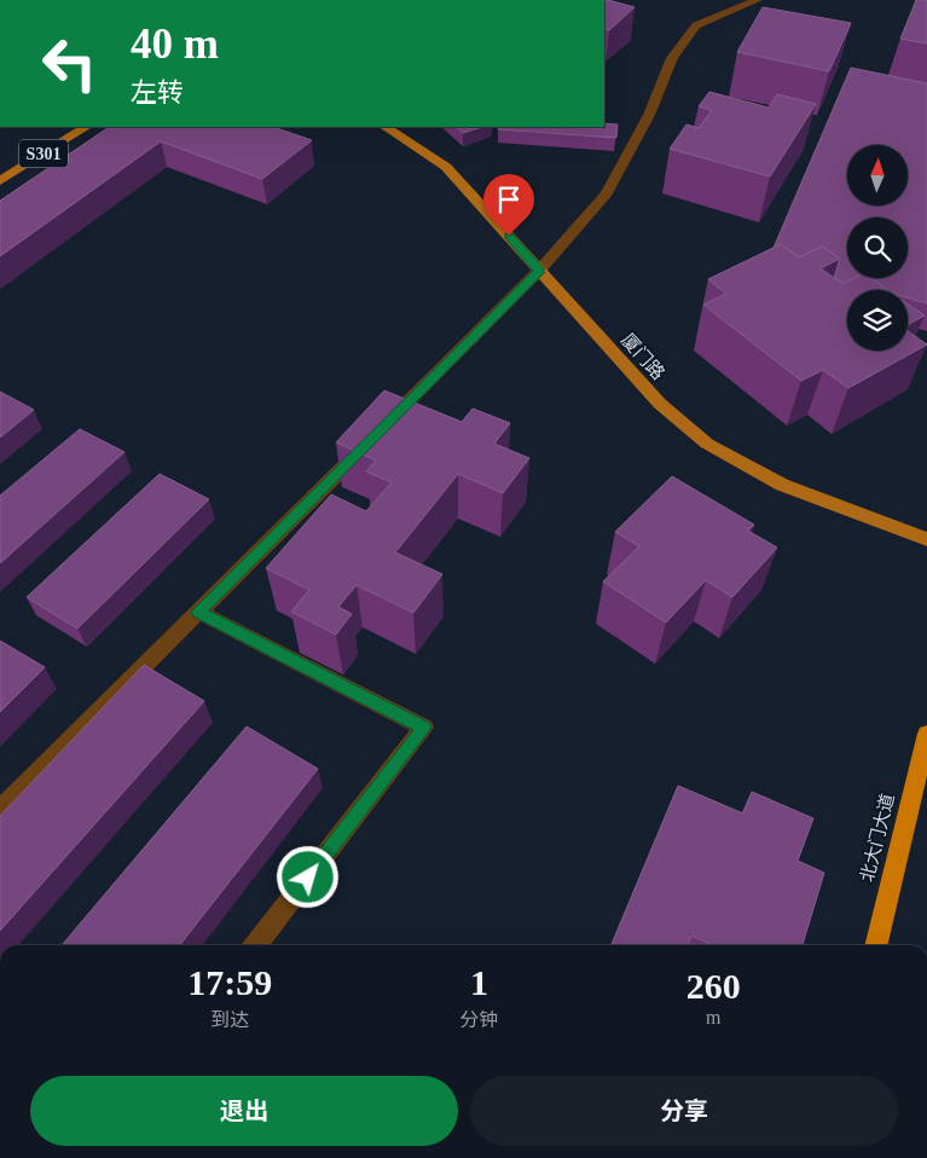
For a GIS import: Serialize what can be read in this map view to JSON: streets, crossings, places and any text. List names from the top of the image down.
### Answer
{
  "streets": {
    "highway": ["北大门大道"],
    "main road": ["S301", "厦门路"]
  },
  "north": "top",
  "page": {
    "turn": ["40 m", "左转"],
    "eta": [
      "17:59",
      "到达",
      "1",
      "分钟",
      "260",
      "m"
    ],
    "buttons": ["退出", "分享"]
  }
}
